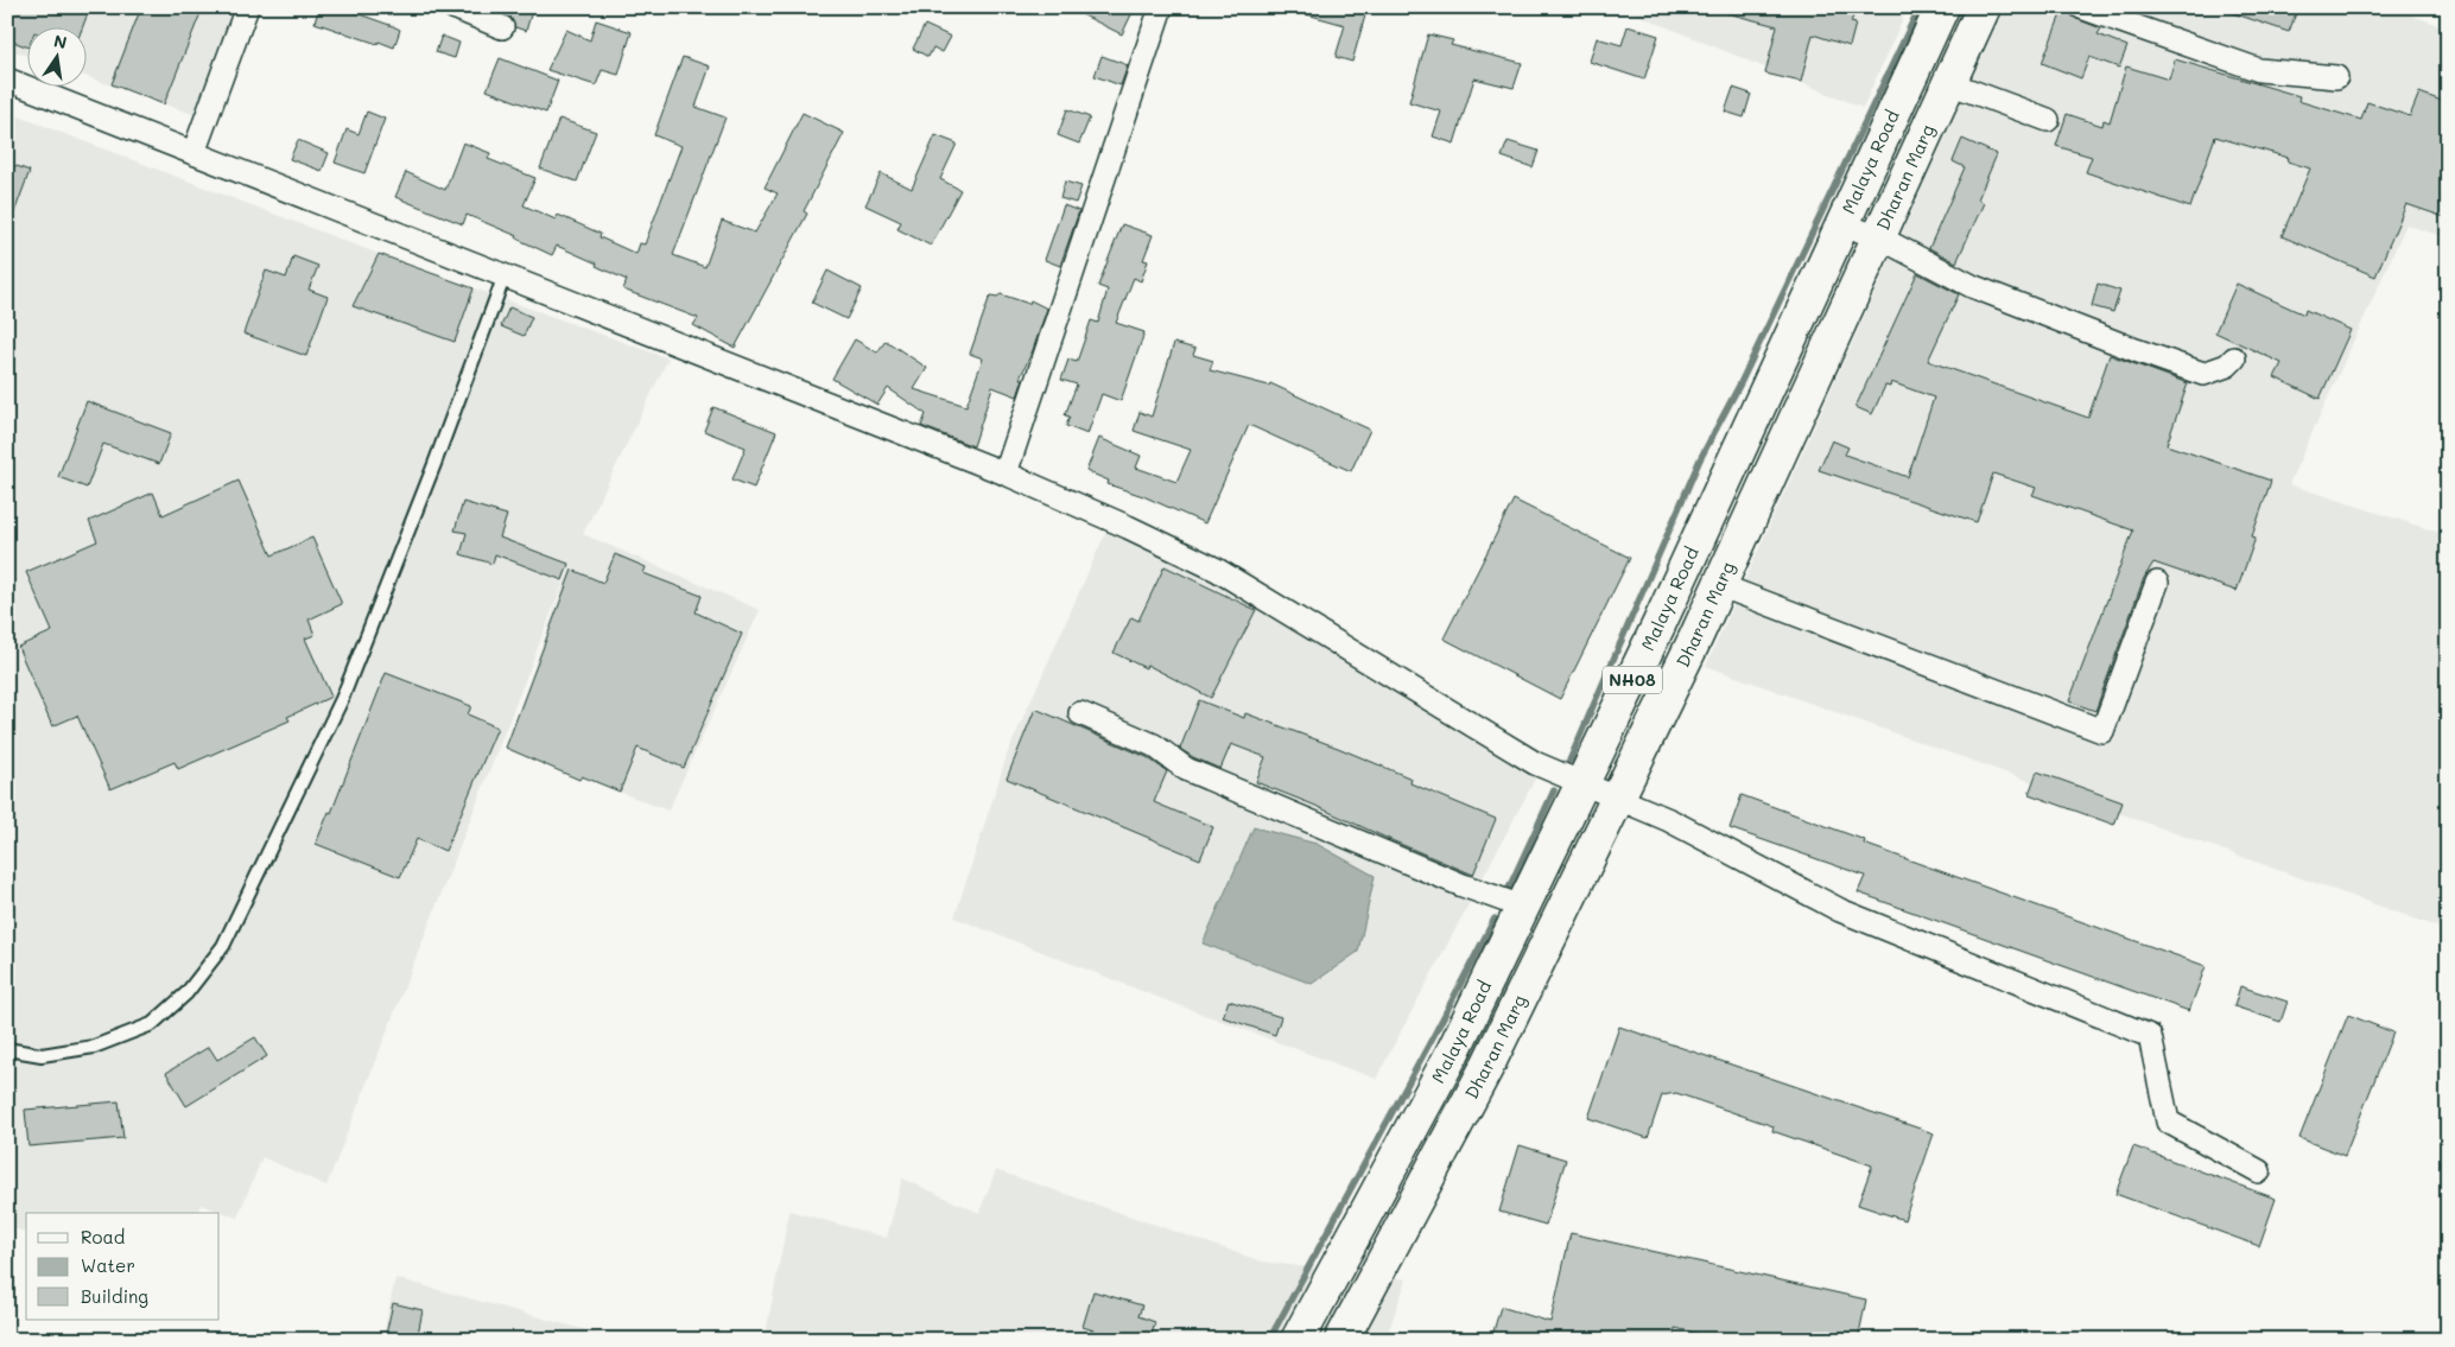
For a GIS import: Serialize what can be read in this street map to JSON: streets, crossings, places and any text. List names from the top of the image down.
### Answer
{
  "streets": {
    "main road": ["Malaya Road", "Dharan Marg", "NH08"]
  },
  "legend": ["Road", "Water", "Building"],
  "north": "top"
}
